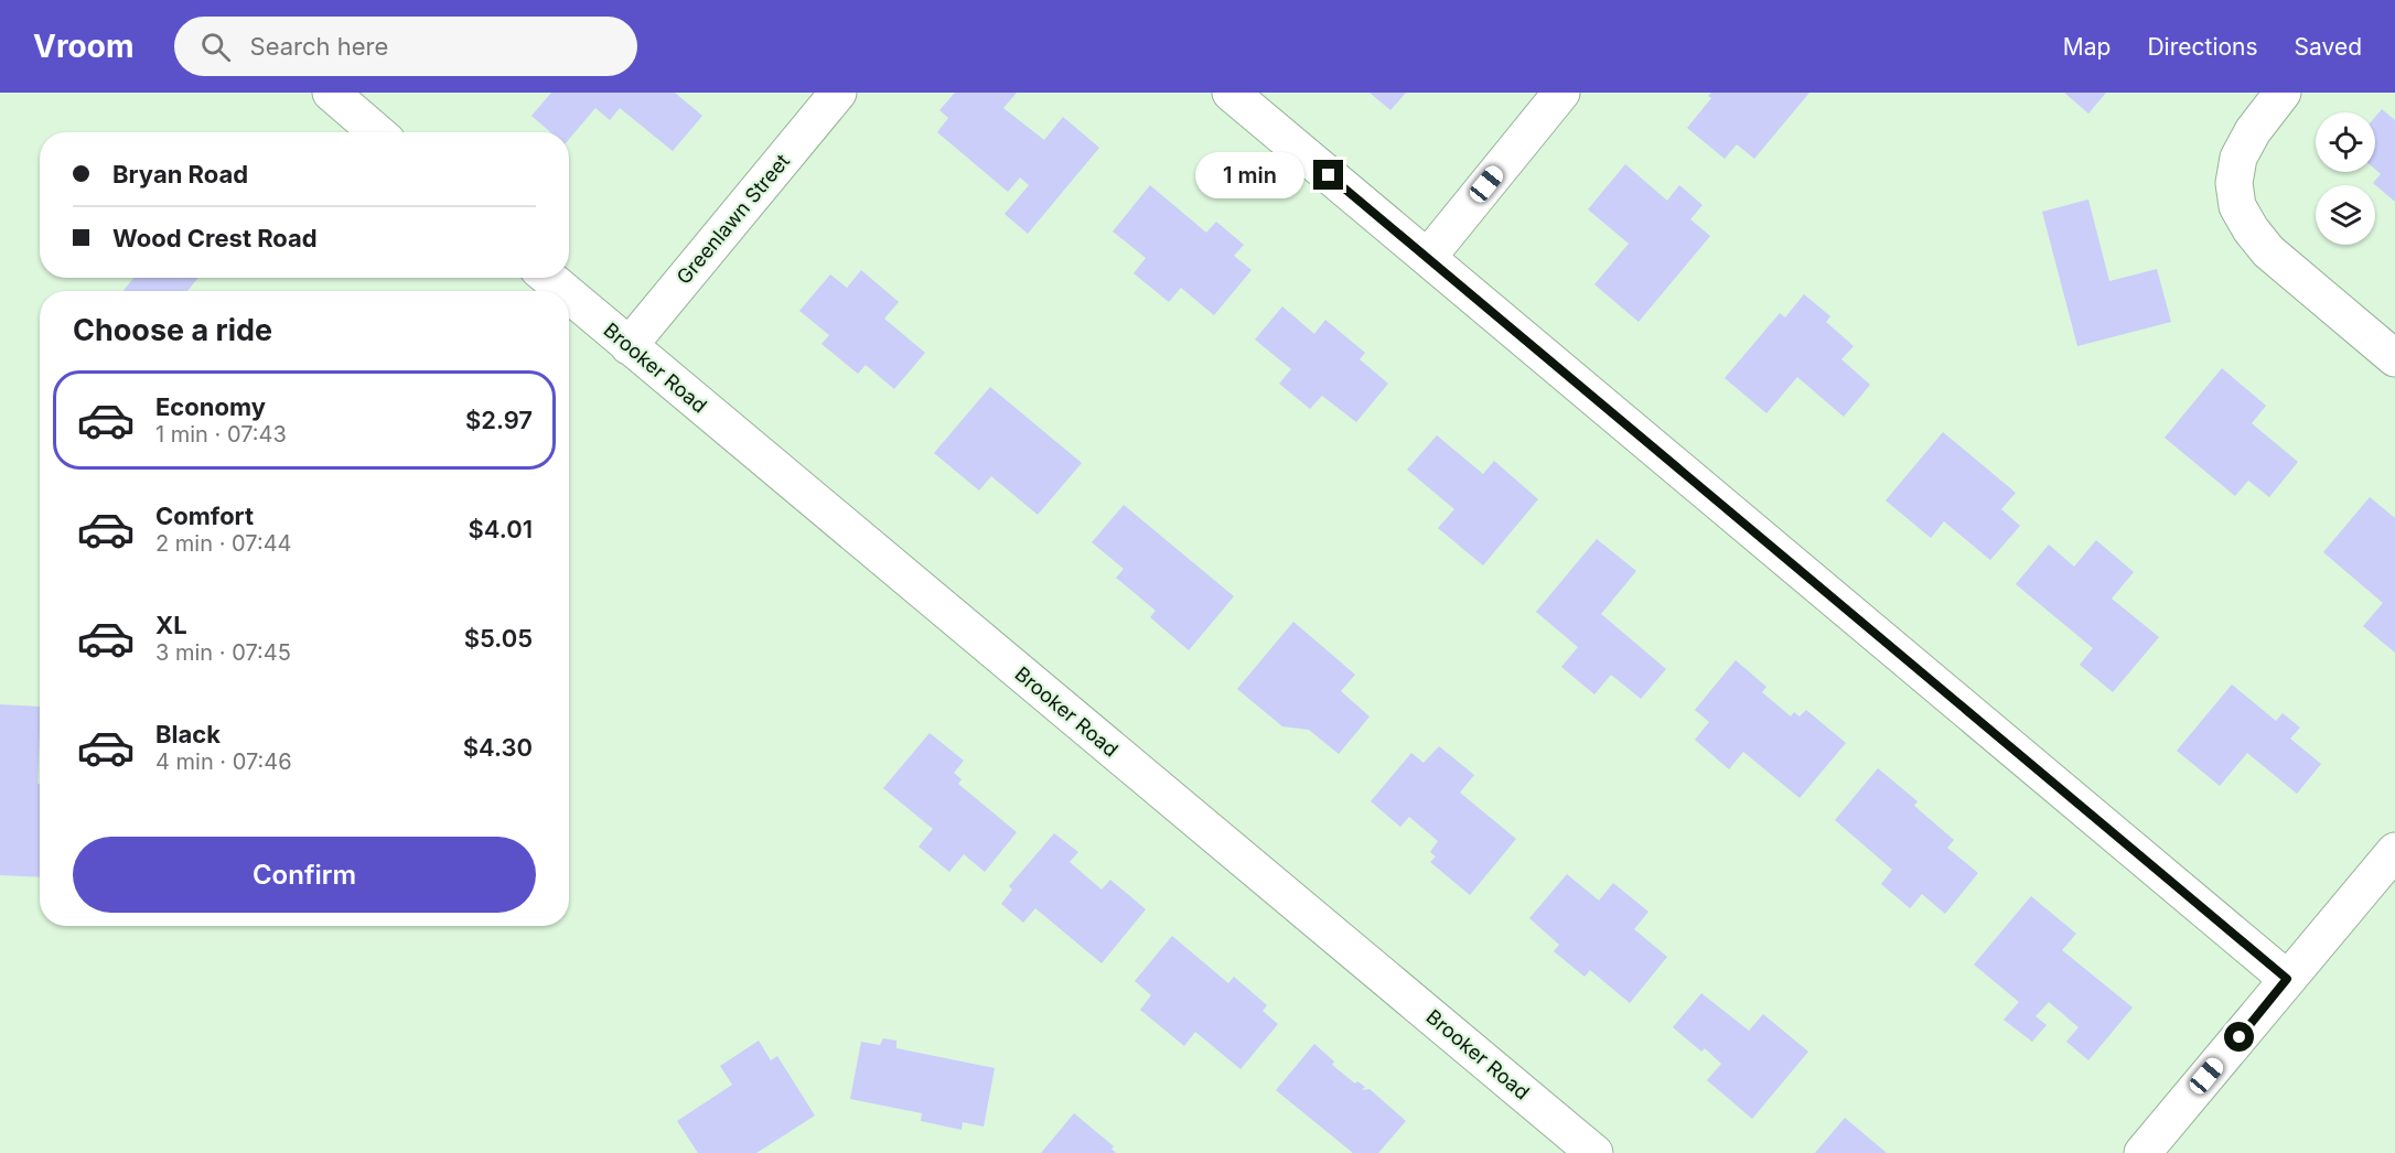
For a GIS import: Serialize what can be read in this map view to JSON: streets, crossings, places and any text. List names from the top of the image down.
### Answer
{
  "streets": {
    "street": ["Greenlawn Street", "Brooker Road"]
  },
  "crossings": [
    ["Greenlawn Street", "Brooker Road"]
  ],
  "page": {
    "header": "Vroom",
    "search": "Search here",
    "nav": ["Map", "Directions", "Saved"],
    "banner": ["Bryan Road", "Wood Crest Road"],
    "bubble": "1 min",
    "heading": "Choose a ride",
    "list": [
      {
        "name": "Economy",
        "note": "1 min · 07:43",
        "value": "$2.97"
      },
      {
        "name": "Comfort",
        "note": "2 min · 07:44",
        "value": "$4.01"
      },
      {
        "name": "XL",
        "note": "3 min · 07:45",
        "value": "$5.05"
      },
      {
        "name": "Black",
        "note": "4 min · 07:46",
        "value": "$4.30"
      }
    ],
    "buttons": "Confirm"
  }
}
